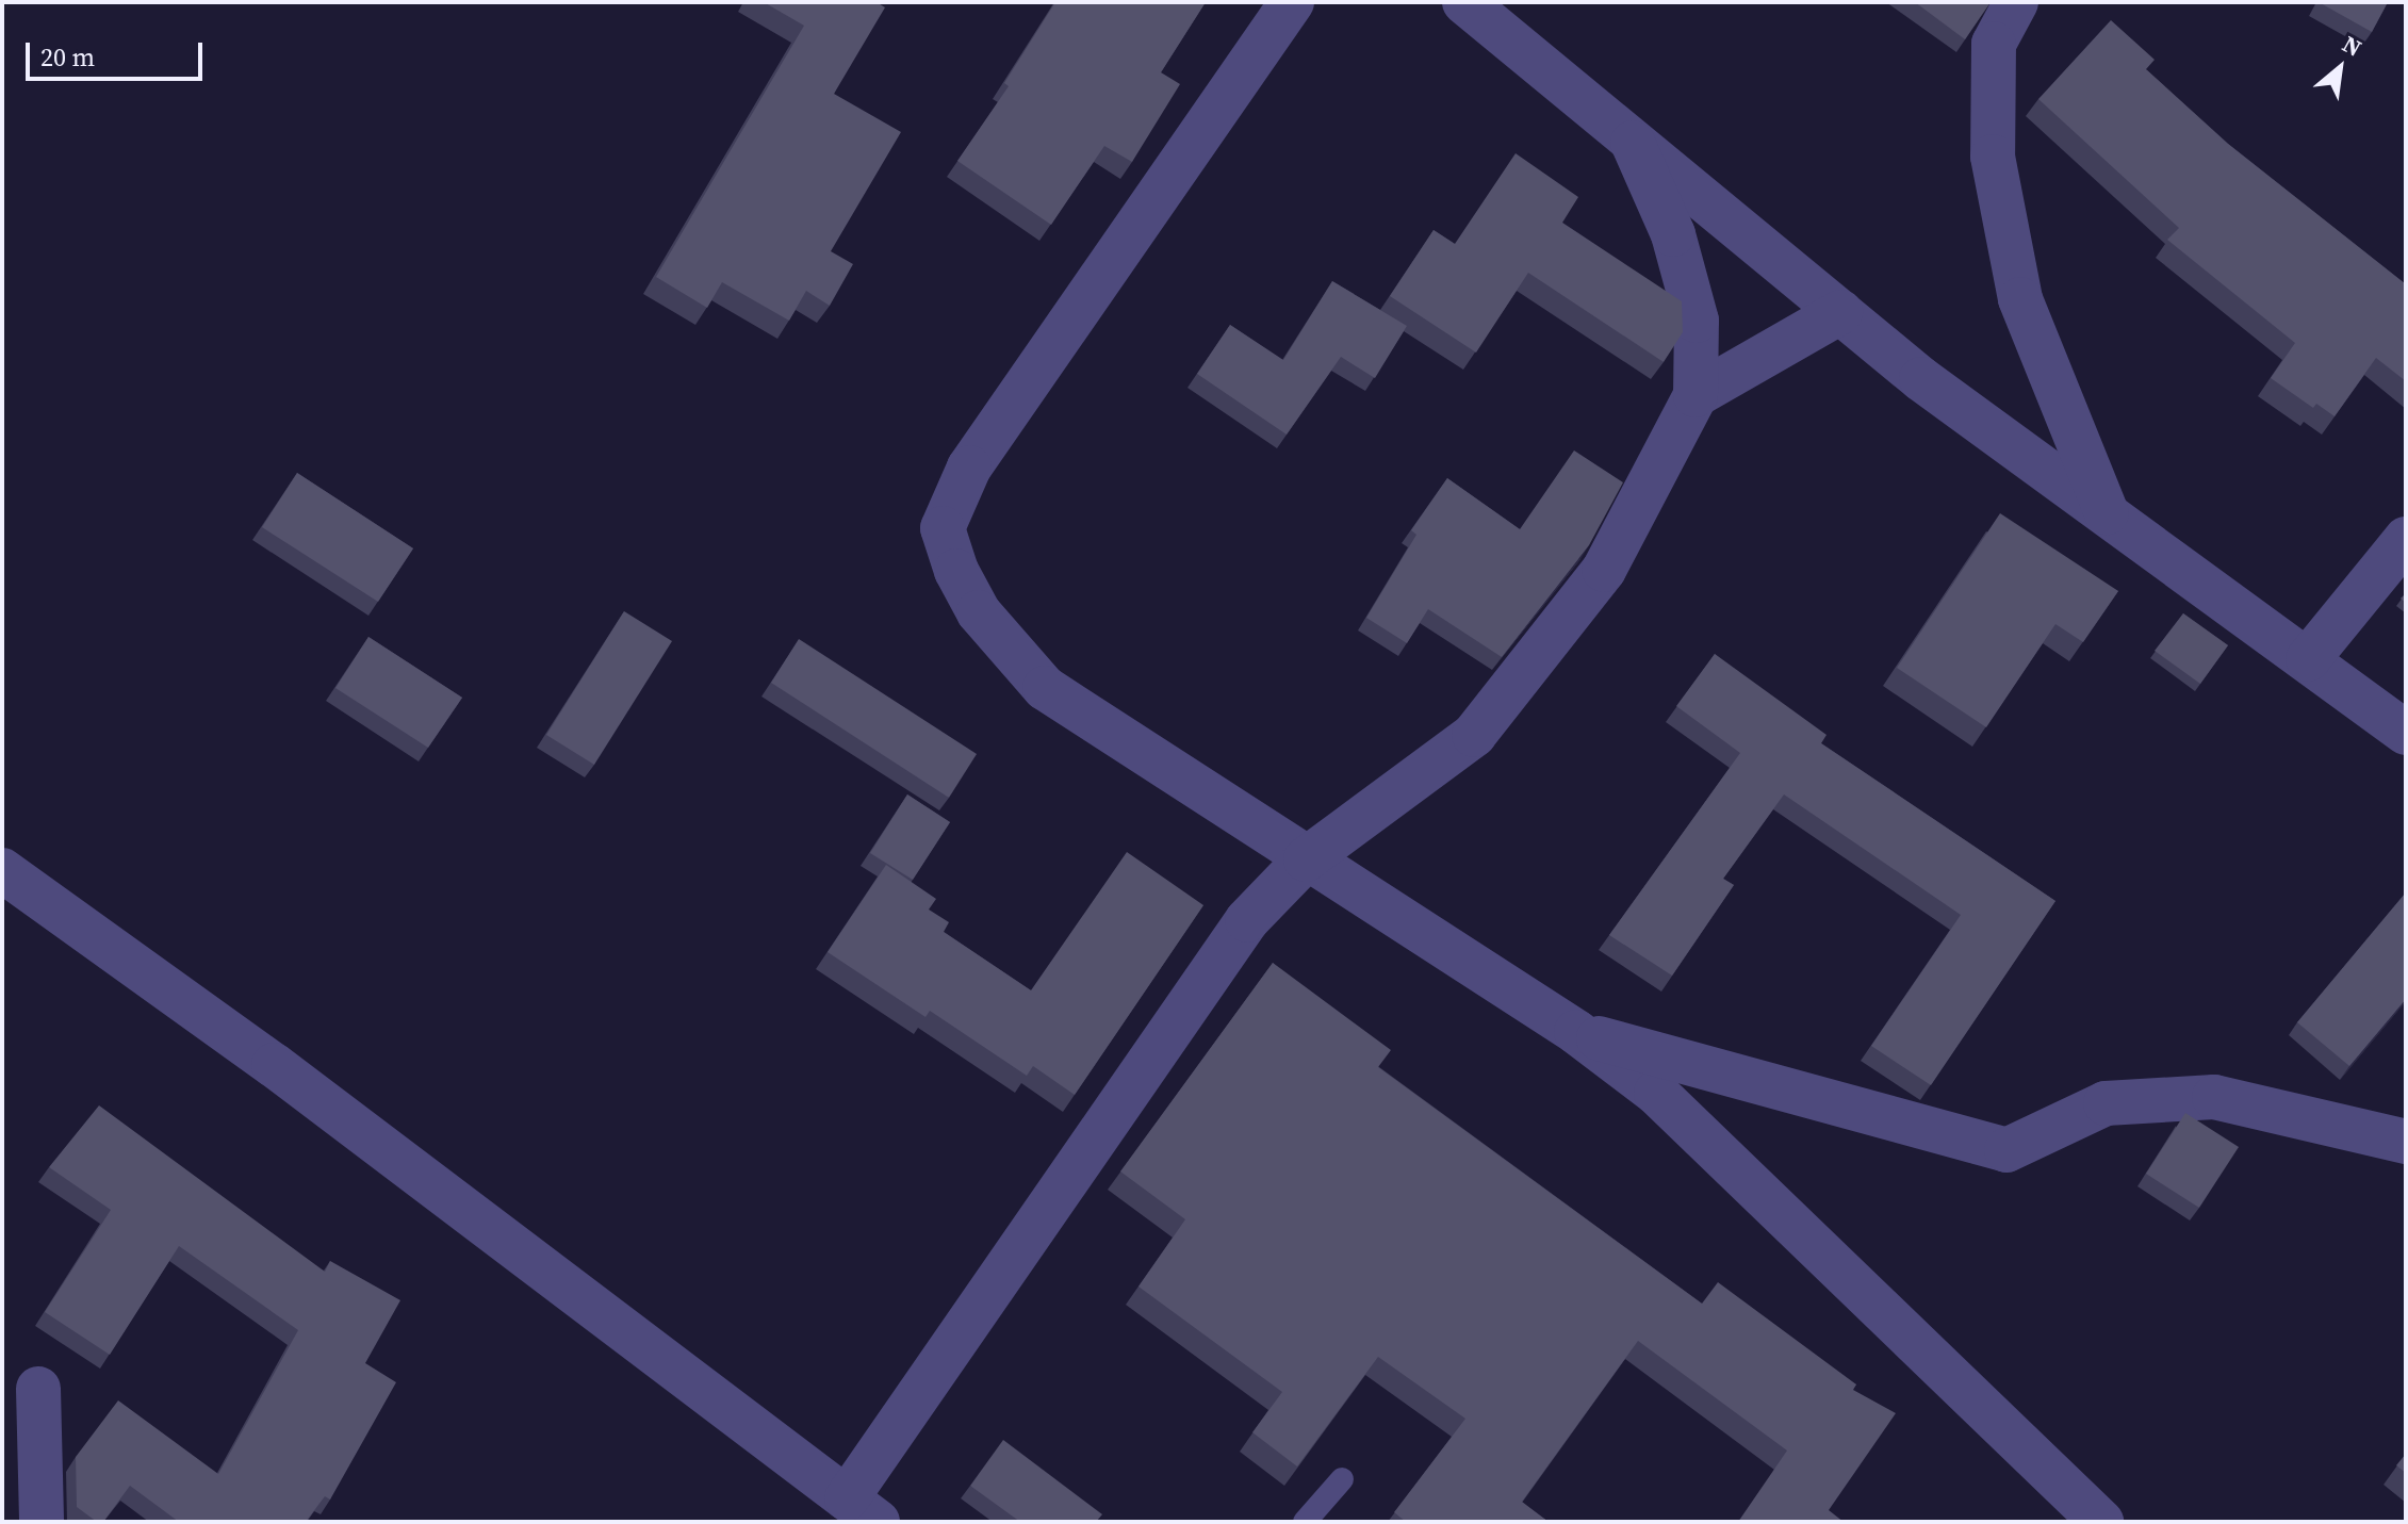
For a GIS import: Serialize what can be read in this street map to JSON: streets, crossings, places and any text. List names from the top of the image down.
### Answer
{
  "scale_bar": "20 m",
  "north": "top right"
}
